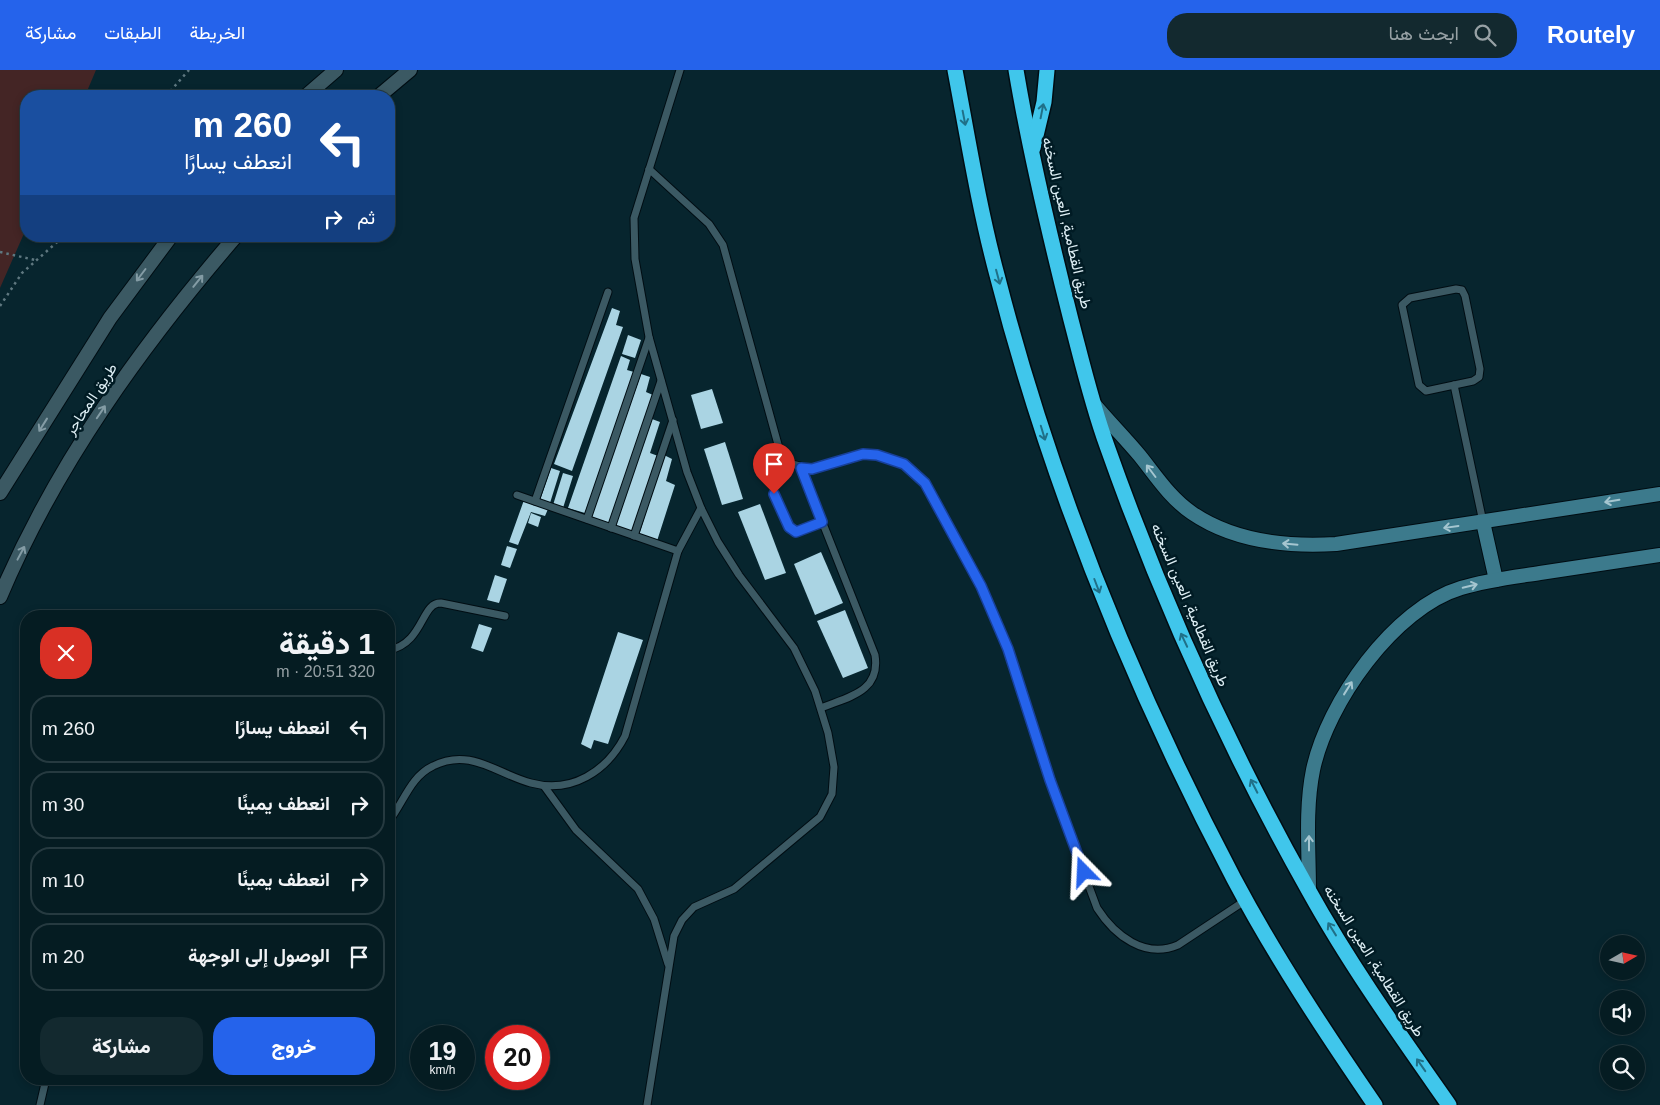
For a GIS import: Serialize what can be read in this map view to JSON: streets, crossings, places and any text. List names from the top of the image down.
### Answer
{
  "streets": {
    "highway": ["طريق القطامية, العين السخنه"],
    "street": ["طريق المحاجر"]
  },
  "north": "right",
  "page": {
    "header": "Routely",
    "search": "ابحث هنا",
    "nav": ["الخريطة", "الطبقات", "مشاركة"],
    "turn": ["260 m", "انعطف يسارًا"],
    "then": "ثم",
    "heading": ["1 دقيقة", "320 m · 20:51"],
    "list": [
      {
        "name": "انعطف يسارًا",
        "value": "260 m"
      },
      {
        "name": "انعطف يمينًا",
        "value": "30 m"
      },
      {
        "name": "انعطف يمينًا",
        "value": "10 m"
      },
      {
        "name": "الوصول إلى الوجهة",
        "value": "20 m"
      }
    ],
    "buttons": ["خروج", "مشاركة"],
    "speed": "19 km/h",
    "limit": "20"
  }
}
